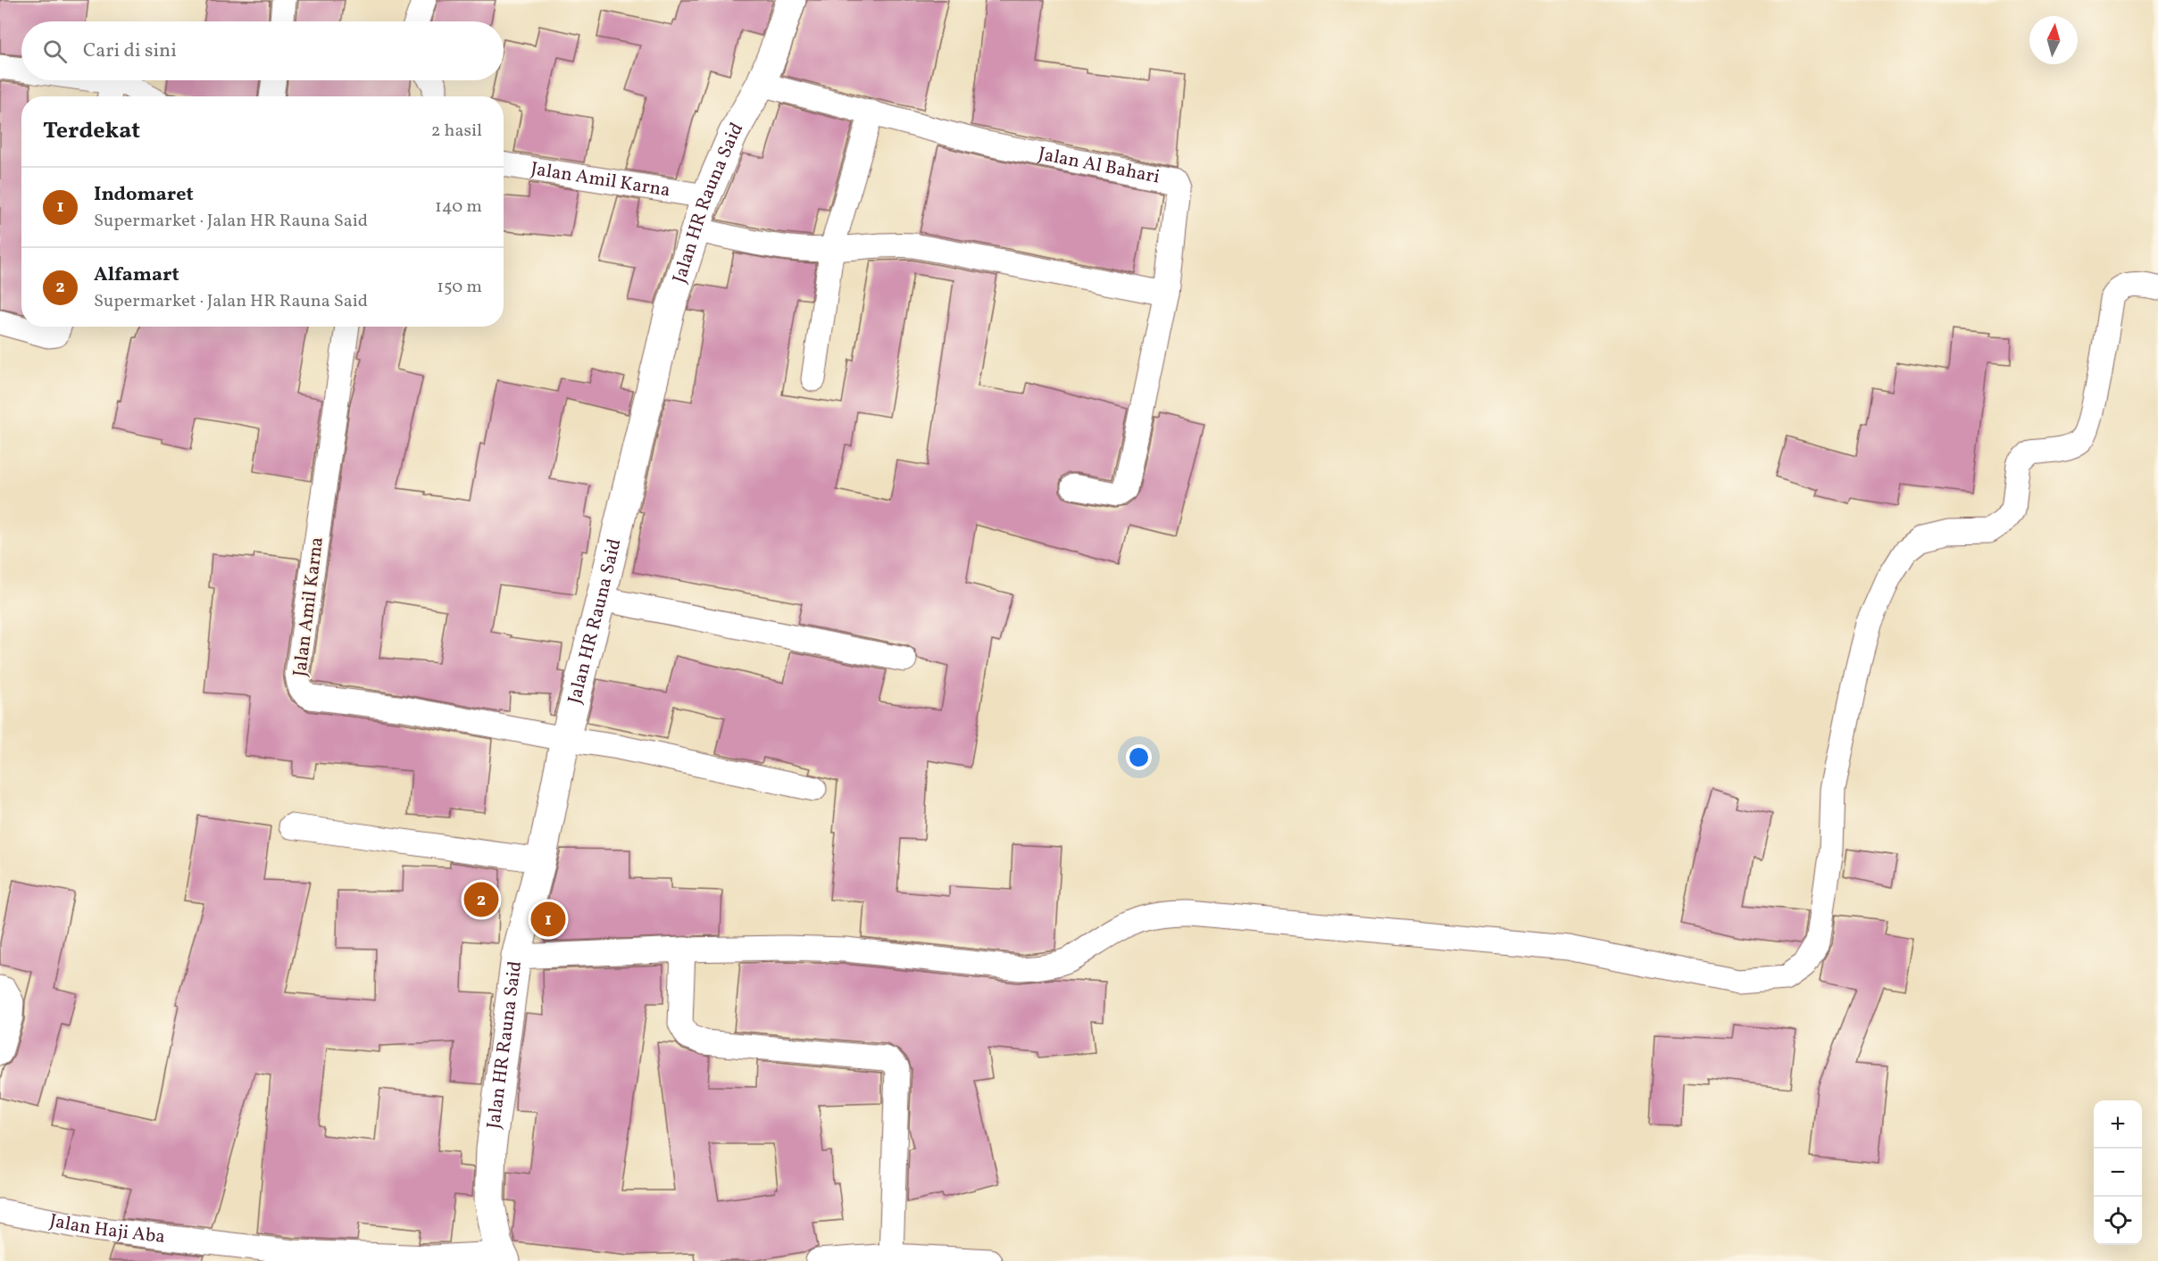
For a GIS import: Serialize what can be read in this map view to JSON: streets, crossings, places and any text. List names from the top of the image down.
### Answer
{
  "streets": {
    "main road": ["Jalan HR Rauna Said"],
    "street": ["Jalan Al Bahari", "Jalan Amil Karna", "Jalan Haji Aba"]
  },
  "crossings": [
    ["Jalan Al Bahari", "Jalan HR Rauna Said"],
    ["Jalan Amil Karna", "Jalan HR Rauna Said"],
    ["Jalan HR Rauna Said", "Jalan Haji Aba"]
  ],
  "north": "top",
  "page": {
    "search": "Cari di sini",
    "heading": ["Terdekat", "2 hasil"],
    "list": [
      {
        "mark": "1",
        "name": "Indomaret",
        "note": "Supermarket · Jalan HR Rauna Said",
        "value": "140 m"
      },
      {
        "mark": "2",
        "name": "Alfamart",
        "note": "Supermarket · Jalan HR Rauna Said",
        "value": "150 m"
      }
    ],
    "pins": ["2", "1"],
    "map_buttons": ["+", "−"]
  }
}
